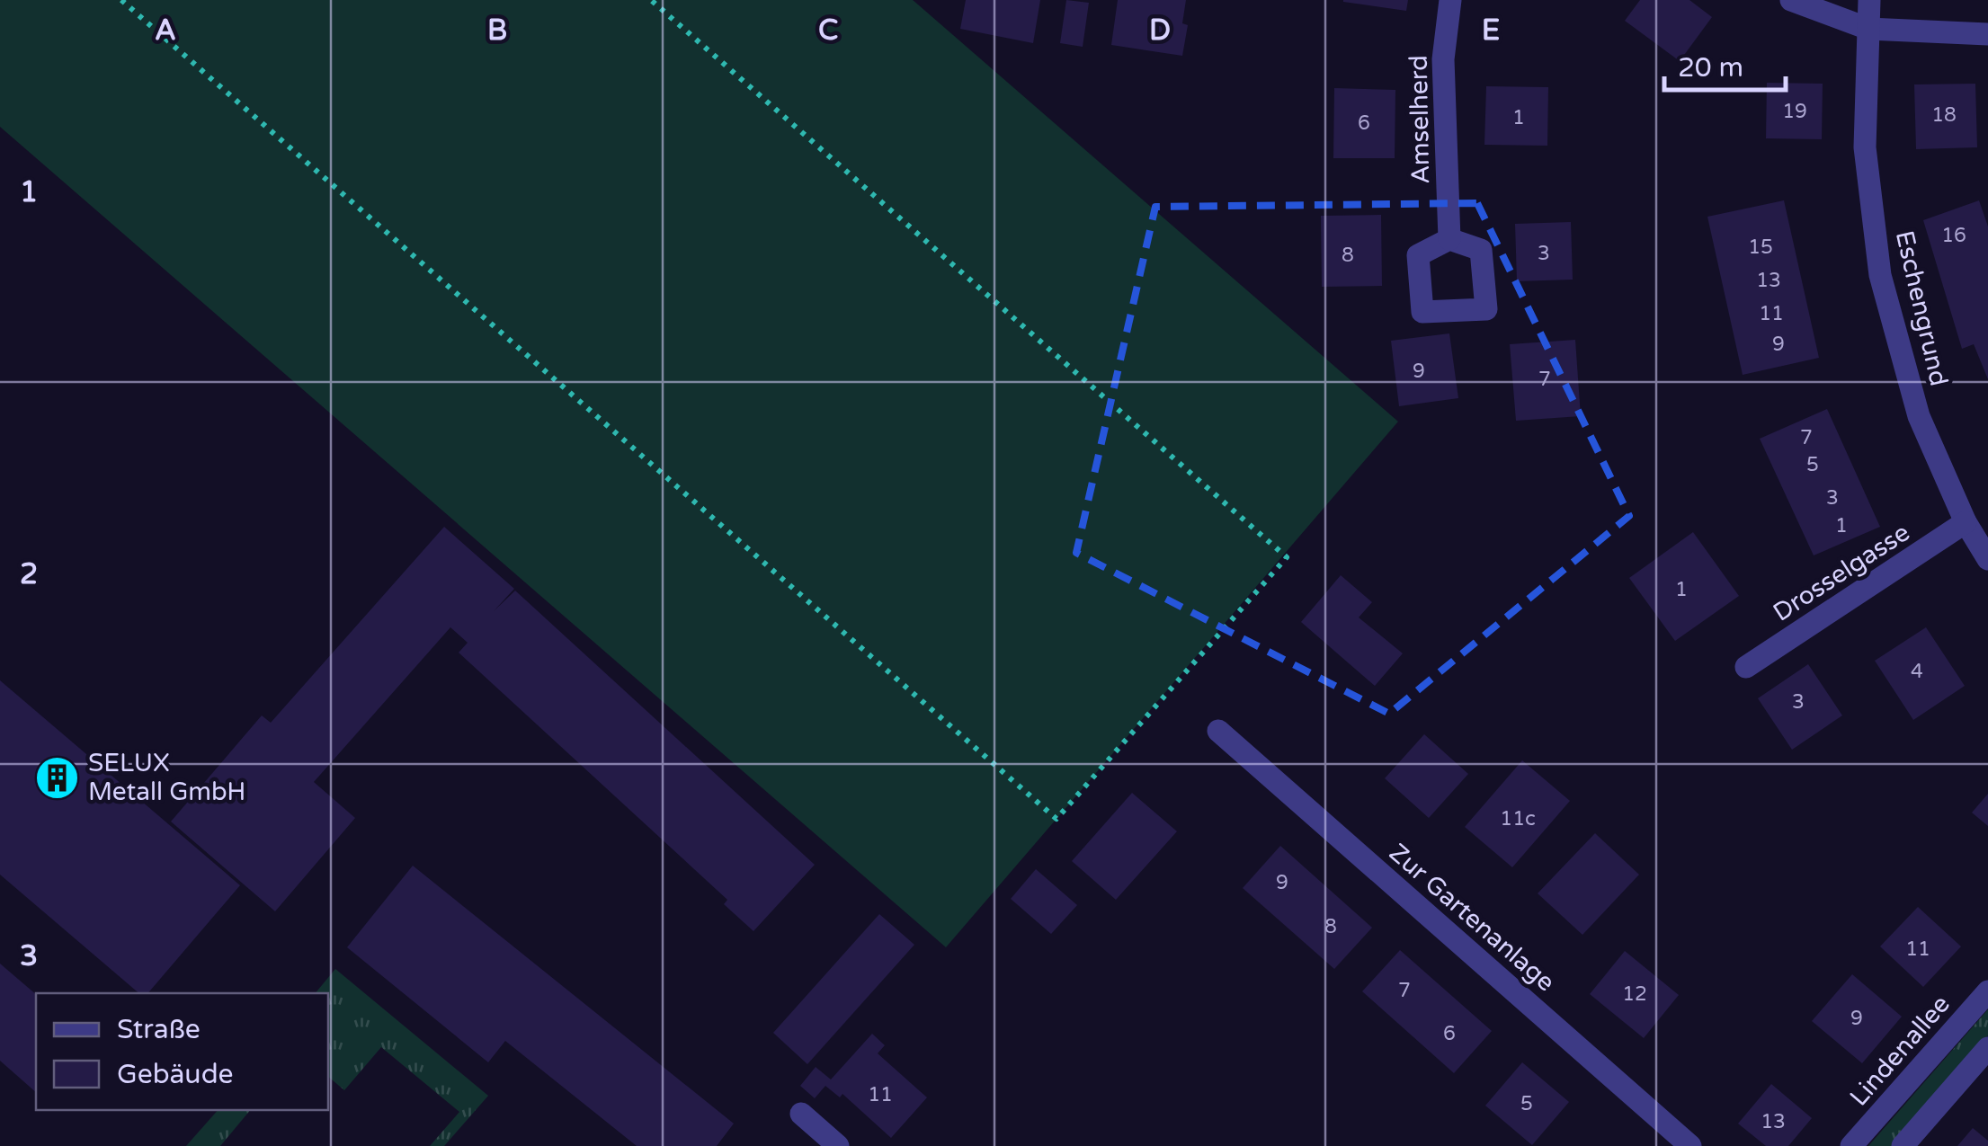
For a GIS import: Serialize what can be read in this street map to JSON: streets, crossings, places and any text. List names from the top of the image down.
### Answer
{
  "streets": {
    "street": [
      "Amselherd",
      "Eschengrund",
      "Drosselgasse",
      "Zur Gartenanlage",
      "Lindenallee"
    ]
  },
  "crossings": [
    ["Eschengrund", "Drosselgasse"]
  ],
  "places": {
    "building": ["SELUX Metall GmbH"]
  },
  "house_numbers": [
    "19",
    "18",
    "1",
    "6",
    "16",
    "15",
    "3",
    "8",
    "13",
    "11",
    "9",
    "9",
    "7",
    "7",
    "5",
    "3",
    "1",
    "1",
    "4",
    "3",
    "11c",
    "9",
    "8",
    "11",
    "7",
    "12",
    "9",
    "6",
    "11",
    "5",
    "13"
  ],
  "legend": ["Straße", "Gebäude"],
  "scale_bar": "20 m",
  "grid": {
    "columns": [
      "A",
      "B",
      "C",
      "D",
      "E"
    ],
    "rows": ["1", "2", "3"]
  }
}
